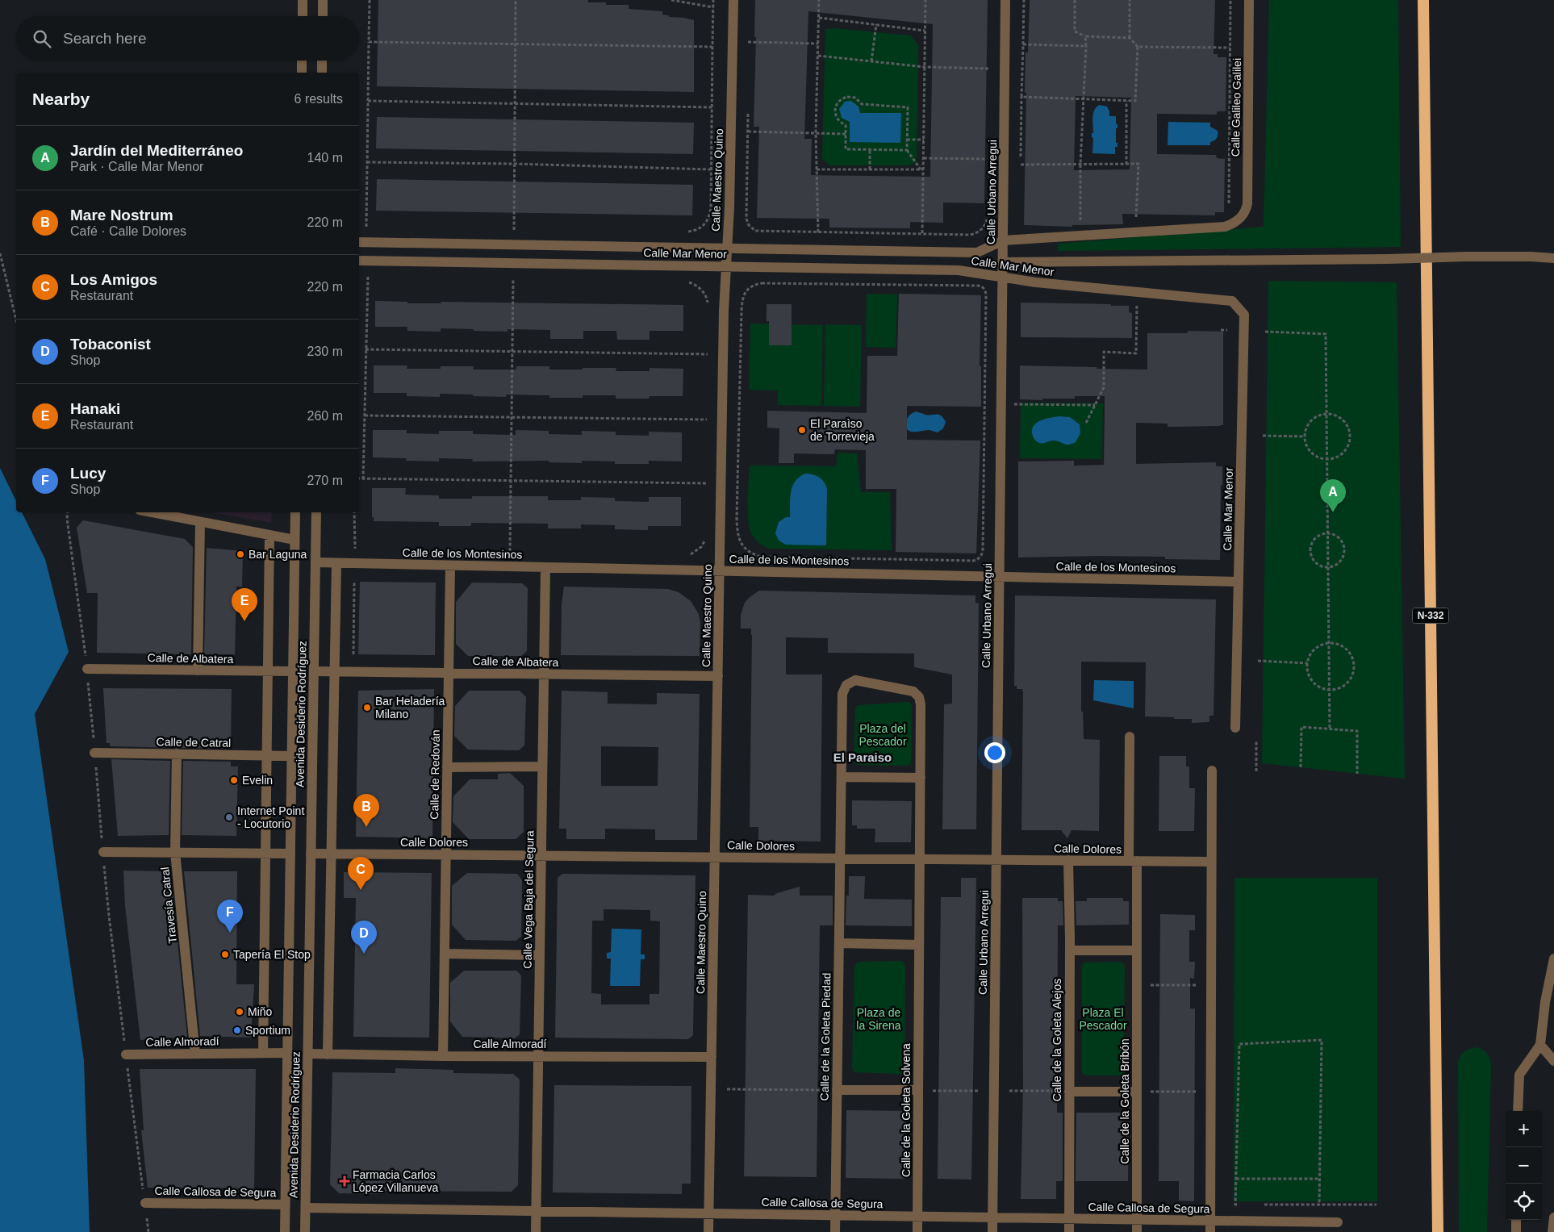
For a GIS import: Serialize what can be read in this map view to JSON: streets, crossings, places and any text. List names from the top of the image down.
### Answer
{
  "streets": {
    "highway": ["N-332"],
    "street": [
      "Calle Galileo Galilei",
      "Calle Maestro Quino",
      "Calle Urbano Arregui",
      "Calle Mar Menor",
      "Calle de los Montesinos",
      "Calle de Albatera",
      "Avenida Desiderio Rodríguez",
      "Calle de Catral",
      "Calle de Redován",
      "Calle Dolores",
      "Calle Vega Baja del Segura",
      "Travesía Catral",
      "Calle de la Goleta Piedad",
      "Calle de la Goleta Alejos",
      "Calle Almoradí",
      "Calle de la Goleta Bribón",
      "Calle de la Goleta Solvena",
      "Calle Callosa de Segura"
    ]
  },
  "crossings": [
    ["Calle Galileo Galilei", "Calle Mar Menor"],
    ["Calle Maestro Quino", "Calle Mar Menor"],
    ["Calle Maestro Quino", "Calle de los Montesinos"],
    ["Calle Maestro Quino", "Calle de Albatera"],
    ["Calle Maestro Quino", "Calle Dolores"],
    ["Calle Maestro Quino", "Calle Almoradí"],
    ["Calle Maestro Quino", "Calle Callosa de Segura"],
    ["Calle Urbano Arregui", "Calle Mar Menor"],
    ["Calle Urbano Arregui", "Calle de los Montesinos"],
    ["Calle Urbano Arregui", "Calle Dolores"],
    ["Calle Urbano Arregui", "Calle Callosa de Segura"],
    ["Calle Mar Menor", "Calle de los Montesinos"],
    ["Calle de los Montesinos", "Avenida Desiderio Rodríguez"],
    ["Calle de los Montesinos", "Calle de Redován"],
    ["Calle de los Montesinos", "Calle Vega Baja del Segura"],
    ["Calle de Albatera", "Avenida Desiderio Rodríguez"],
    ["Calle de Albatera", "Calle de Redován"],
    ["Calle de Albatera", "Calle Vega Baja del Segura"],
    ["Avenida Desiderio Rodríguez", "Calle de Catral"],
    ["Avenida Desiderio Rodríguez", "Calle Dolores"],
    ["Avenida Desiderio Rodríguez", "Calle Almoradí"],
    ["Avenida Desiderio Rodríguez", "Calle Callosa de Segura"],
    ["Calle de Catral", "Travesía Catral"],
    ["Calle de Redován", "Calle Dolores"],
    ["Calle de Redován", "Calle Almoradí"],
    ["Calle Dolores", "Calle Vega Baja del Segura"],
    ["Calle Dolores", "Calle de la Goleta Piedad"],
    ["Calle Dolores", "Calle de la Goleta Alejos"],
    ["Calle Dolores", "Calle de la Goleta Bribón"],
    ["Calle Dolores", "Calle de la Goleta Solvena"],
    ["Calle Vega Baja del Segura", "Calle Almoradí"],
    ["Calle Vega Baja del Segura", "Calle Callosa de Segura"],
    ["Travesía Catral", "Calle Almoradí"],
    ["Calle de la Goleta Piedad", "Calle de la Goleta Solvena"],
    ["Calle de la Goleta Piedad", "Calle Callosa de Segura"],
    ["Calle de la Goleta Alejos", "Calle Callosa de Segura"],
    ["Calle de la Goleta Bribón", "Calle Callosa de Segura"],
    ["Calle de la Goleta Solvena", "Calle Callosa de Segura"]
  ],
  "districts": ["El Paraiso"],
  "parks": ["Plaza del Pescador", "Plaza de la Sirena", "Plaza El Pescador"],
  "places": {
    "other": [
      "El Paraìso de Torrevieja",
      "Bar Laguna",
      "Bar Heladería Milano",
      "Evelin",
      "Internet Point - Locutorio",
      "Tapería El Stop",
      "Miño",
      "Sportium"
    ],
    "health": ["Farmacia Carlos López Villanueva"]
  },
  "page": {
    "search": "Search here",
    "heading": ["Nearby", "6 results"],
    "list": [
      {
        "mark": "A",
        "name": "Jardín del Mediterráneo",
        "note": "Park · Calle Mar Menor",
        "value": "140 m"
      },
      {
        "mark": "B",
        "name": "Mare Nostrum",
        "note": "Café · Calle Dolores",
        "value": "220 m"
      },
      {
        "mark": "C",
        "name": "Los Amigos",
        "note": "Restaurant",
        "value": "220 m"
      },
      {
        "mark": "D",
        "name": "Tobaconist",
        "note": "Shop",
        "value": "230 m"
      },
      {
        "mark": "E",
        "name": "Hanaki",
        "note": "Restaurant",
        "value": "260 m"
      },
      {
        "mark": "F",
        "name": "Lucy",
        "note": "Shop",
        "value": "270 m"
      }
    ],
    "pins": [
      "A",
      "E",
      "B",
      "C",
      "F",
      "D"
    ],
    "map_buttons": ["+", "−"]
  }
}
